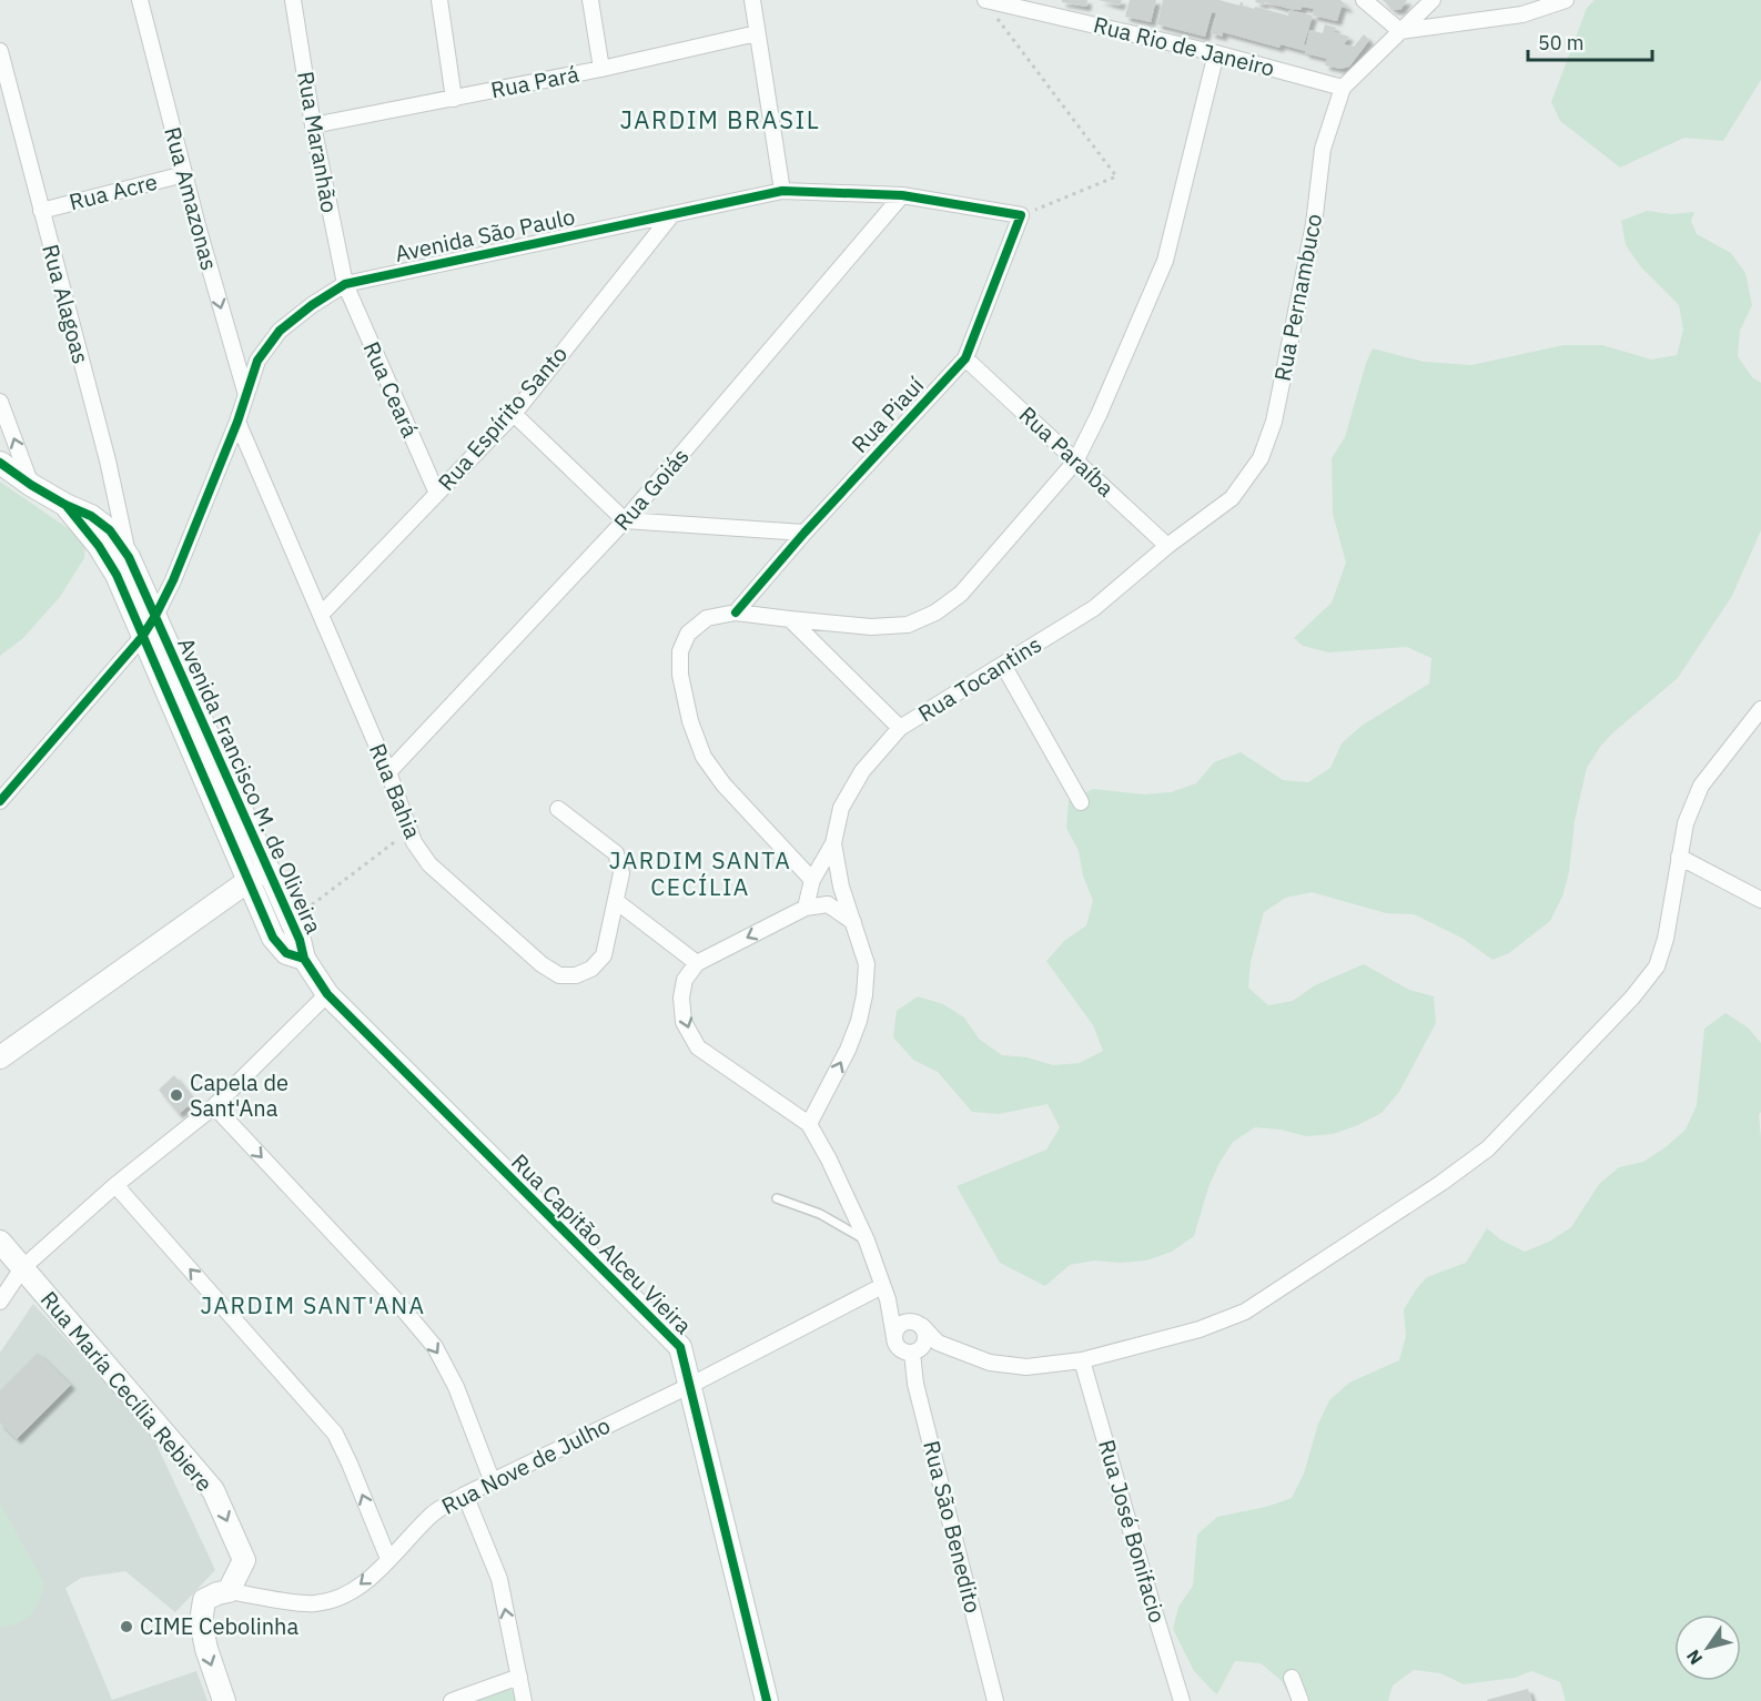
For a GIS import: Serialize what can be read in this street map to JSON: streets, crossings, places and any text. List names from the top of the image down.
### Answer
{
  "streets": {
    "street": [
      "Rua Rio de Janeiro",
      "Rua Pará",
      "Rua Maranhão",
      "Rua Acre",
      "Rua Amazonas",
      "Avenida São Paulo",
      "Rua Pernambuco",
      "Rua Alagoas",
      "Rua Ceará",
      "Rua Piauí",
      "Rua Espírito Santo",
      "Rua Paraíba",
      "Rua Goiás",
      "Rua Tocantins",
      "Avenida Francisco M. de Oliveira",
      "Rua Bahia",
      "Rua Capitão Alceu Vieira",
      "Rua María Cecília Rebiere",
      "Rua Nove de Julho",
      "Rua São Benedito",
      "Rua José Bonifacio"
    ]
  },
  "crossings": [
    ["Rua Rio de Janeiro", "Rua Pernambuco"],
    ["Rua Pará", "Rua Maranhão"],
    ["Rua Maranhão", "Avenida São Paulo"],
    ["Rua Maranhão", "Rua Ceará"],
    ["Rua Acre", "Rua Amazonas"],
    ["Rua Acre", "Rua Alagoas"],
    ["Rua Amazonas", "Avenida São Paulo"],
    ["Avenida São Paulo", "Rua Ceará"],
    ["Avenida São Paulo", "Rua Piauí"],
    ["Avenida São Paulo", "Rua Espírito Santo"],
    ["Avenida São Paulo", "Rua Goiás"],
    ["Avenida São Paulo", "Avenida Francisco M. de Oliveira"],
    ["Avenida São Paulo", "Rua Bahia"],
    ["Rua Pernambuco", "Rua Paraíba"],
    ["Rua Pernambuco", "Rua Tocantins"],
    ["Rua Alagoas", "Avenida Francisco M. de Oliveira"],
    ["Rua Ceará", "Rua Espírito Santo"],
    ["Rua Piauí", "Rua Paraíba"],
    ["Rua Espírito Santo", "Rua Bahia"],
    ["Rua Paraíba", "Rua Tocantins"],
    ["Rua Goiás", "Rua Bahia"],
    ["Avenida Francisco M. de Oliveira", "Rua Capitão Alceu Vieira"],
    ["Rua Capitão Alceu Vieira", "Rua Nove de Julho"],
    ["Rua María Cecília Rebiere", "Rua Nove de Julho"]
  ],
  "one_way": ["Rua Amazonas"],
  "districts": ["JARDIM BRASIL", "JARDIM SANTA CECÍLIA", "JARDIM SANT'ANA"],
  "places": ["Capela de Sant'Ana", "CIME Cebolinha"],
  "scale_bar": "50 m",
  "north": "bottom left"
}
